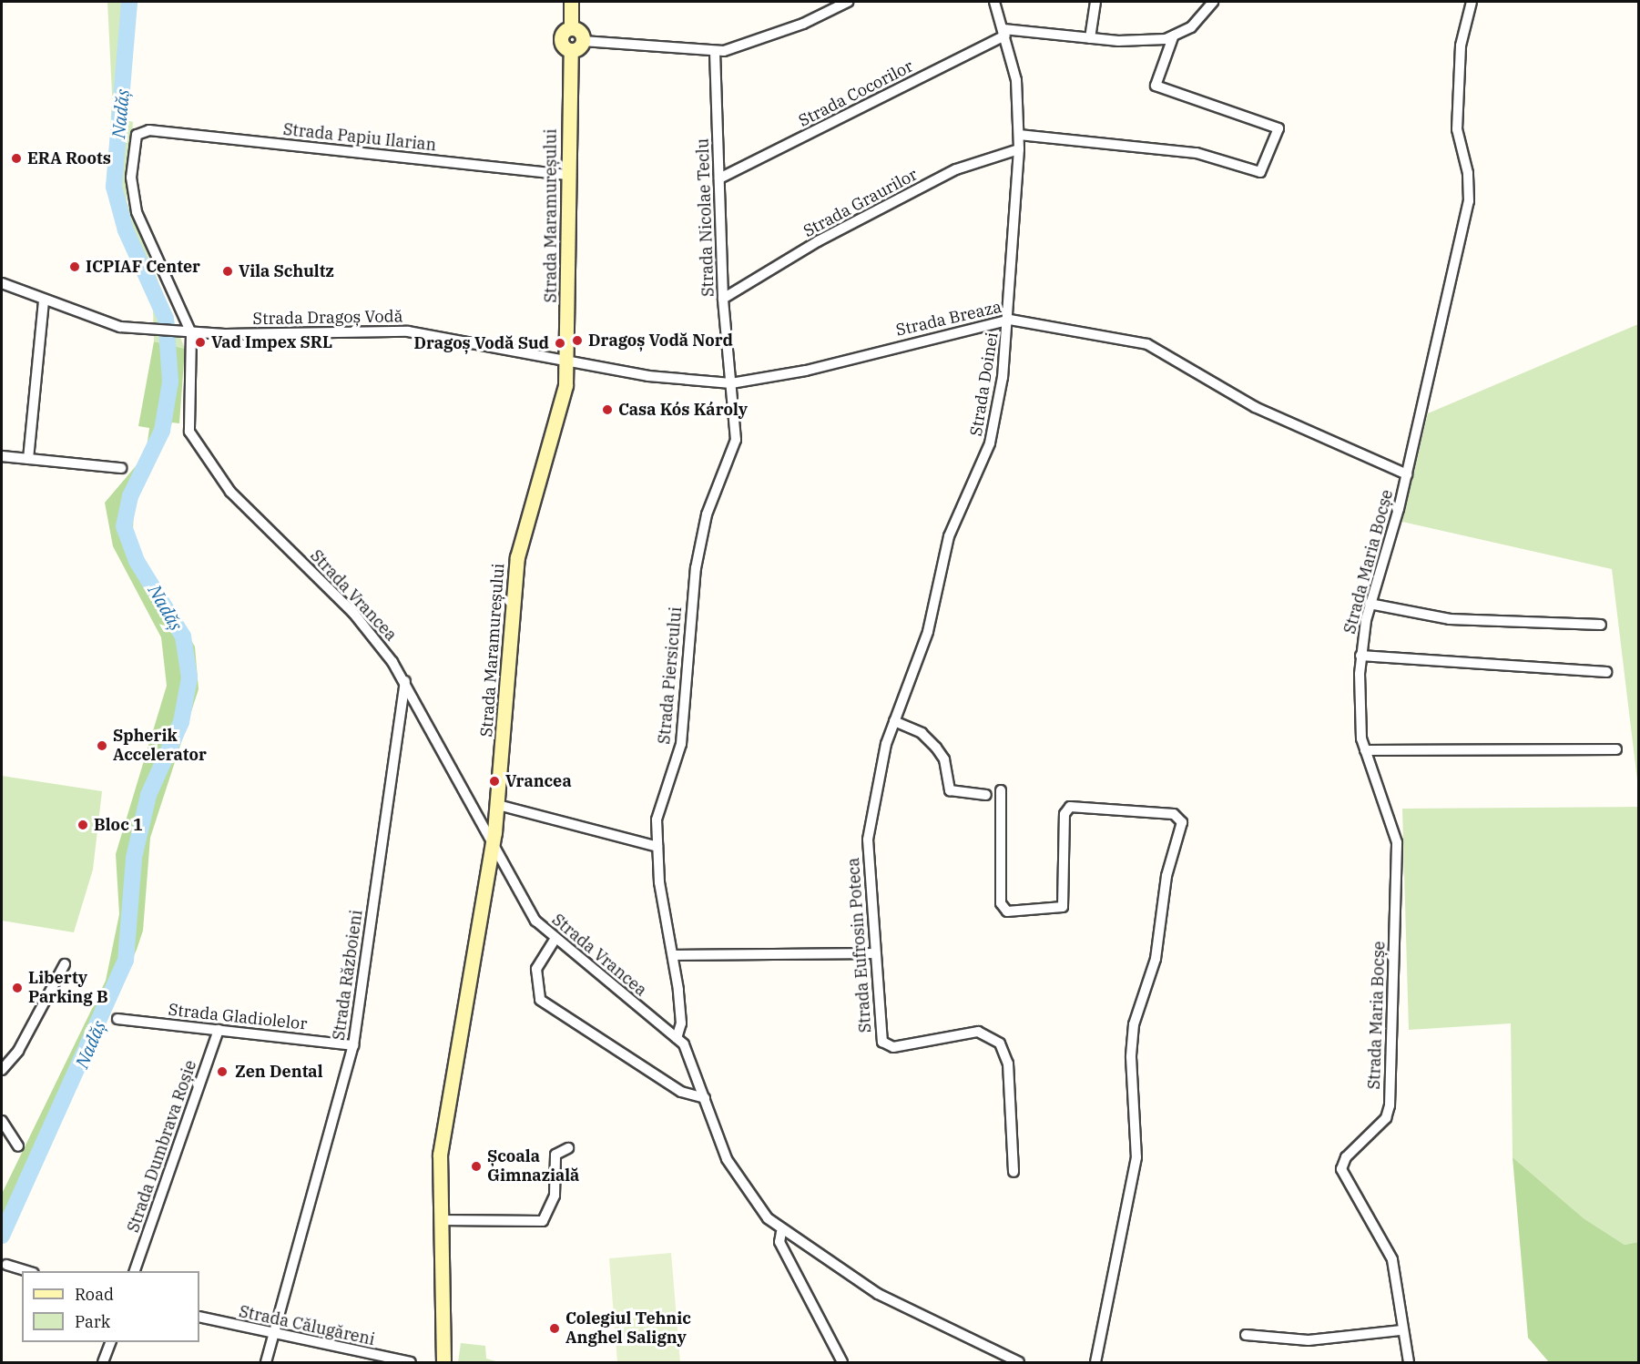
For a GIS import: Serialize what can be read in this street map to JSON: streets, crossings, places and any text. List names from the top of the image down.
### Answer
{
  "streets": {
    "main road": ["Strada Maramureșului"],
    "street": [
      "Strada Cocorilor",
      "Strada Papiu Ilarian",
      "Strada Graurilor",
      "Strada Nicolae Teclu",
      "Strada Dragoș Vodă",
      "Strada Breaza",
      "Strada Doinei",
      "Strada Maria Bocșe",
      "Strada Vrancea",
      "Strada Piersicului",
      "Strada Eufrosin Poteca",
      "Strada Războieni",
      "Strada Gladiolelor",
      "Strada Dumbrava Roșie",
      "Strada Călugăreni"
    ]
  },
  "crossings": [
    ["Strada Cocorilor", "Strada Nicolae Teclu"],
    ["Strada Cocorilor", "Strada Doinei"],
    ["Strada Papiu Ilarian", "Strada Maramureșului"],
    ["Strada Papiu Ilarian", "Strada Vrancea"],
    ["Strada Graurilor", "Strada Nicolae Teclu"],
    ["Strada Graurilor", "Strada Doinei"],
    ["Strada Maramureșului", "Strada Dragoș Vodă"],
    ["Strada Maramureșului", "Strada Breaza"],
    ["Strada Maramureșului", "Strada Vrancea"],
    ["Strada Nicolae Teclu", "Strada Breaza"],
    ["Strada Nicolae Teclu", "Strada Piersicului"],
    ["Strada Dragoș Vodă", "Strada Breaza"],
    ["Strada Dragoș Vodă", "Strada Vrancea"],
    ["Strada Breaza", "Strada Doinei"],
    ["Strada Breaza", "Strada Maria Bocșe"],
    ["Strada Breaza", "Strada Piersicului"],
    ["Strada Doinei", "Strada Eufrosin Poteca"],
    ["Strada Vrancea", "Strada Piersicului"],
    ["Strada Vrancea", "Strada Războieni"],
    ["Strada Războieni", "Strada Gladiolelor"],
    ["Strada Războieni", "Strada Călugăreni"],
    ["Strada Gladiolelor", "Strada Dumbrava Roșie"]
  ],
  "water": ["Nadăș"],
  "places": [
    "ERA Roots",
    "ICPIAF Center",
    "Vila Schultz",
    "Dragoș Vodă Nord",
    "Vad Impex SRL",
    "Dragoș Vodă Sud",
    "Casa Kós Károly",
    "Spherik Accelerator",
    "Vrancea",
    "Bloc 1",
    "Liberty Parking B",
    "Zen Dental",
    "Școala Gimnazială",
    "Colegiul Tehnic Anghel Saligny"
  ],
  "legend": ["Road", "Park"]
}
